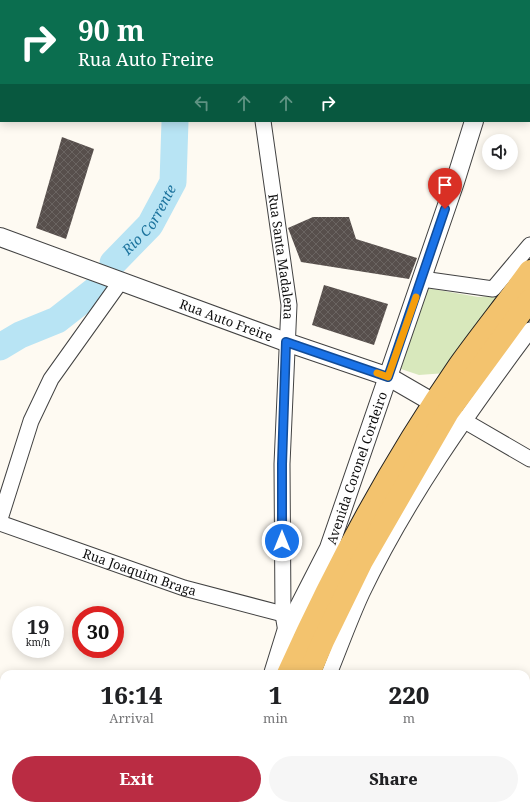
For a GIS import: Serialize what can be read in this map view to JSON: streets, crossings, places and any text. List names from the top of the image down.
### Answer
{
  "streets": {
    "street": [
      "Rua Santa Madalena",
      "Rua Auto Freire",
      "Avenida Coronel Cordeiro",
      "Rua Joaquim Braga"
    ]
  },
  "crossings": [
    ["Rua Santa Madalena", "Rua Auto Freire"],
    ["Rua Santa Madalena", "Avenida Coronel Cordeiro"],
    ["Rua Santa Madalena", "Rua Joaquim Braga"],
    ["Rua Auto Freire", "Avenida Coronel Cordeiro"]
  ],
  "water": ["Rio Corrente"],
  "page": {
    "turn": ["90 m", "Rua Auto Freire"],
    "speed": "19 km/h",
    "limit": "30",
    "eta": [
      "16:14",
      "Arrival",
      "1",
      "min",
      "220",
      "m"
    ],
    "buttons": ["Exit", "Share"]
  }
}
